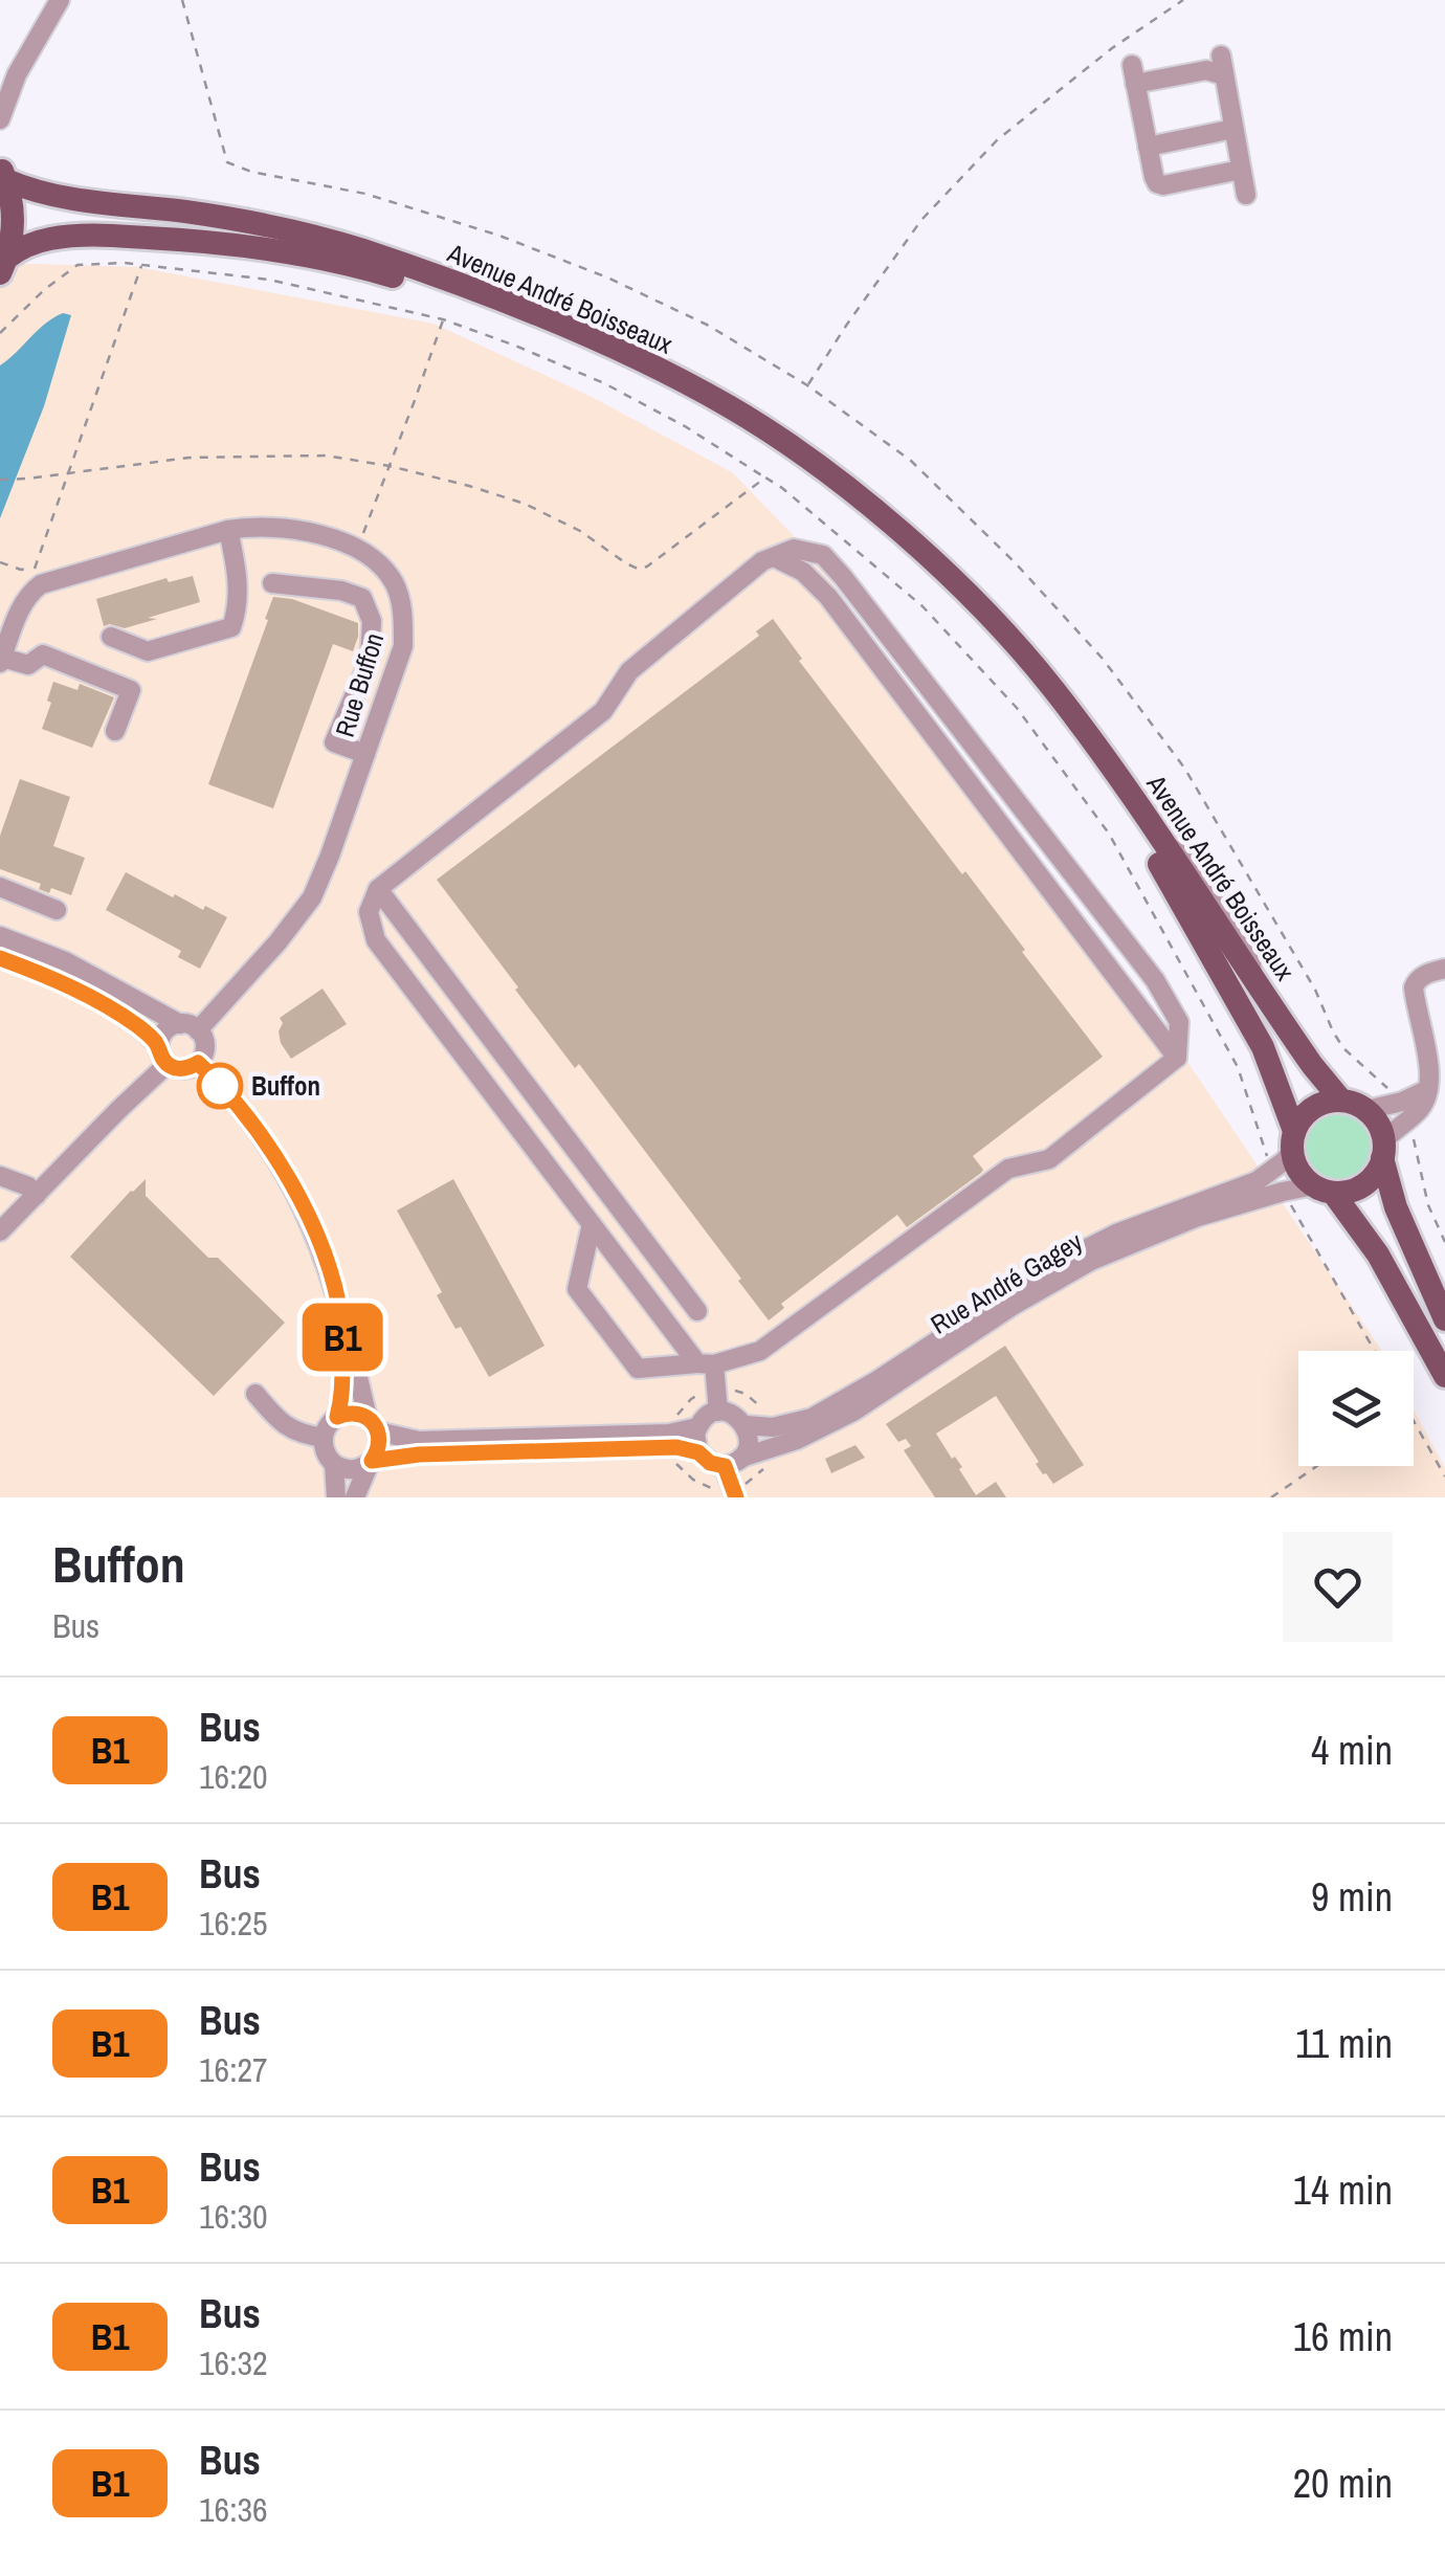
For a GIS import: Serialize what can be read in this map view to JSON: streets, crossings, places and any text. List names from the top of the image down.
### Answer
{
  "streets": {
    "main road": ["Avenue André Boisseaux"],
    "street": ["Rue Buffon", "Rue André Gagey"]
  },
  "crossings": [
    ["Avenue André Boisseaux", "Rue André Gagey"]
  ],
  "places": ["Buffon"],
  "lines": ["bus line B1"],
  "page": {
    "on_map": "B1",
    "heading": ["Buffon", "Bus"],
    "list": [
      {
        "mark": "B1",
        "name": "Bus",
        "note": "16:20",
        "value": "4 min"
      },
      {
        "mark": "B1",
        "name": "Bus",
        "note": "16:25",
        "value": "9 min"
      },
      {
        "mark": "B1",
        "name": "Bus",
        "note": "16:27",
        "value": "11 min"
      },
      {
        "mark": "B1",
        "name": "Bus",
        "note": "16:30",
        "value": "14 min"
      },
      {
        "mark": "B1",
        "name": "Bus",
        "note": "16:32",
        "value": "16 min"
      },
      {
        "mark": "B1",
        "name": "Bus",
        "note": "16:36",
        "value": "20 min"
      }
    ]
  }
}
